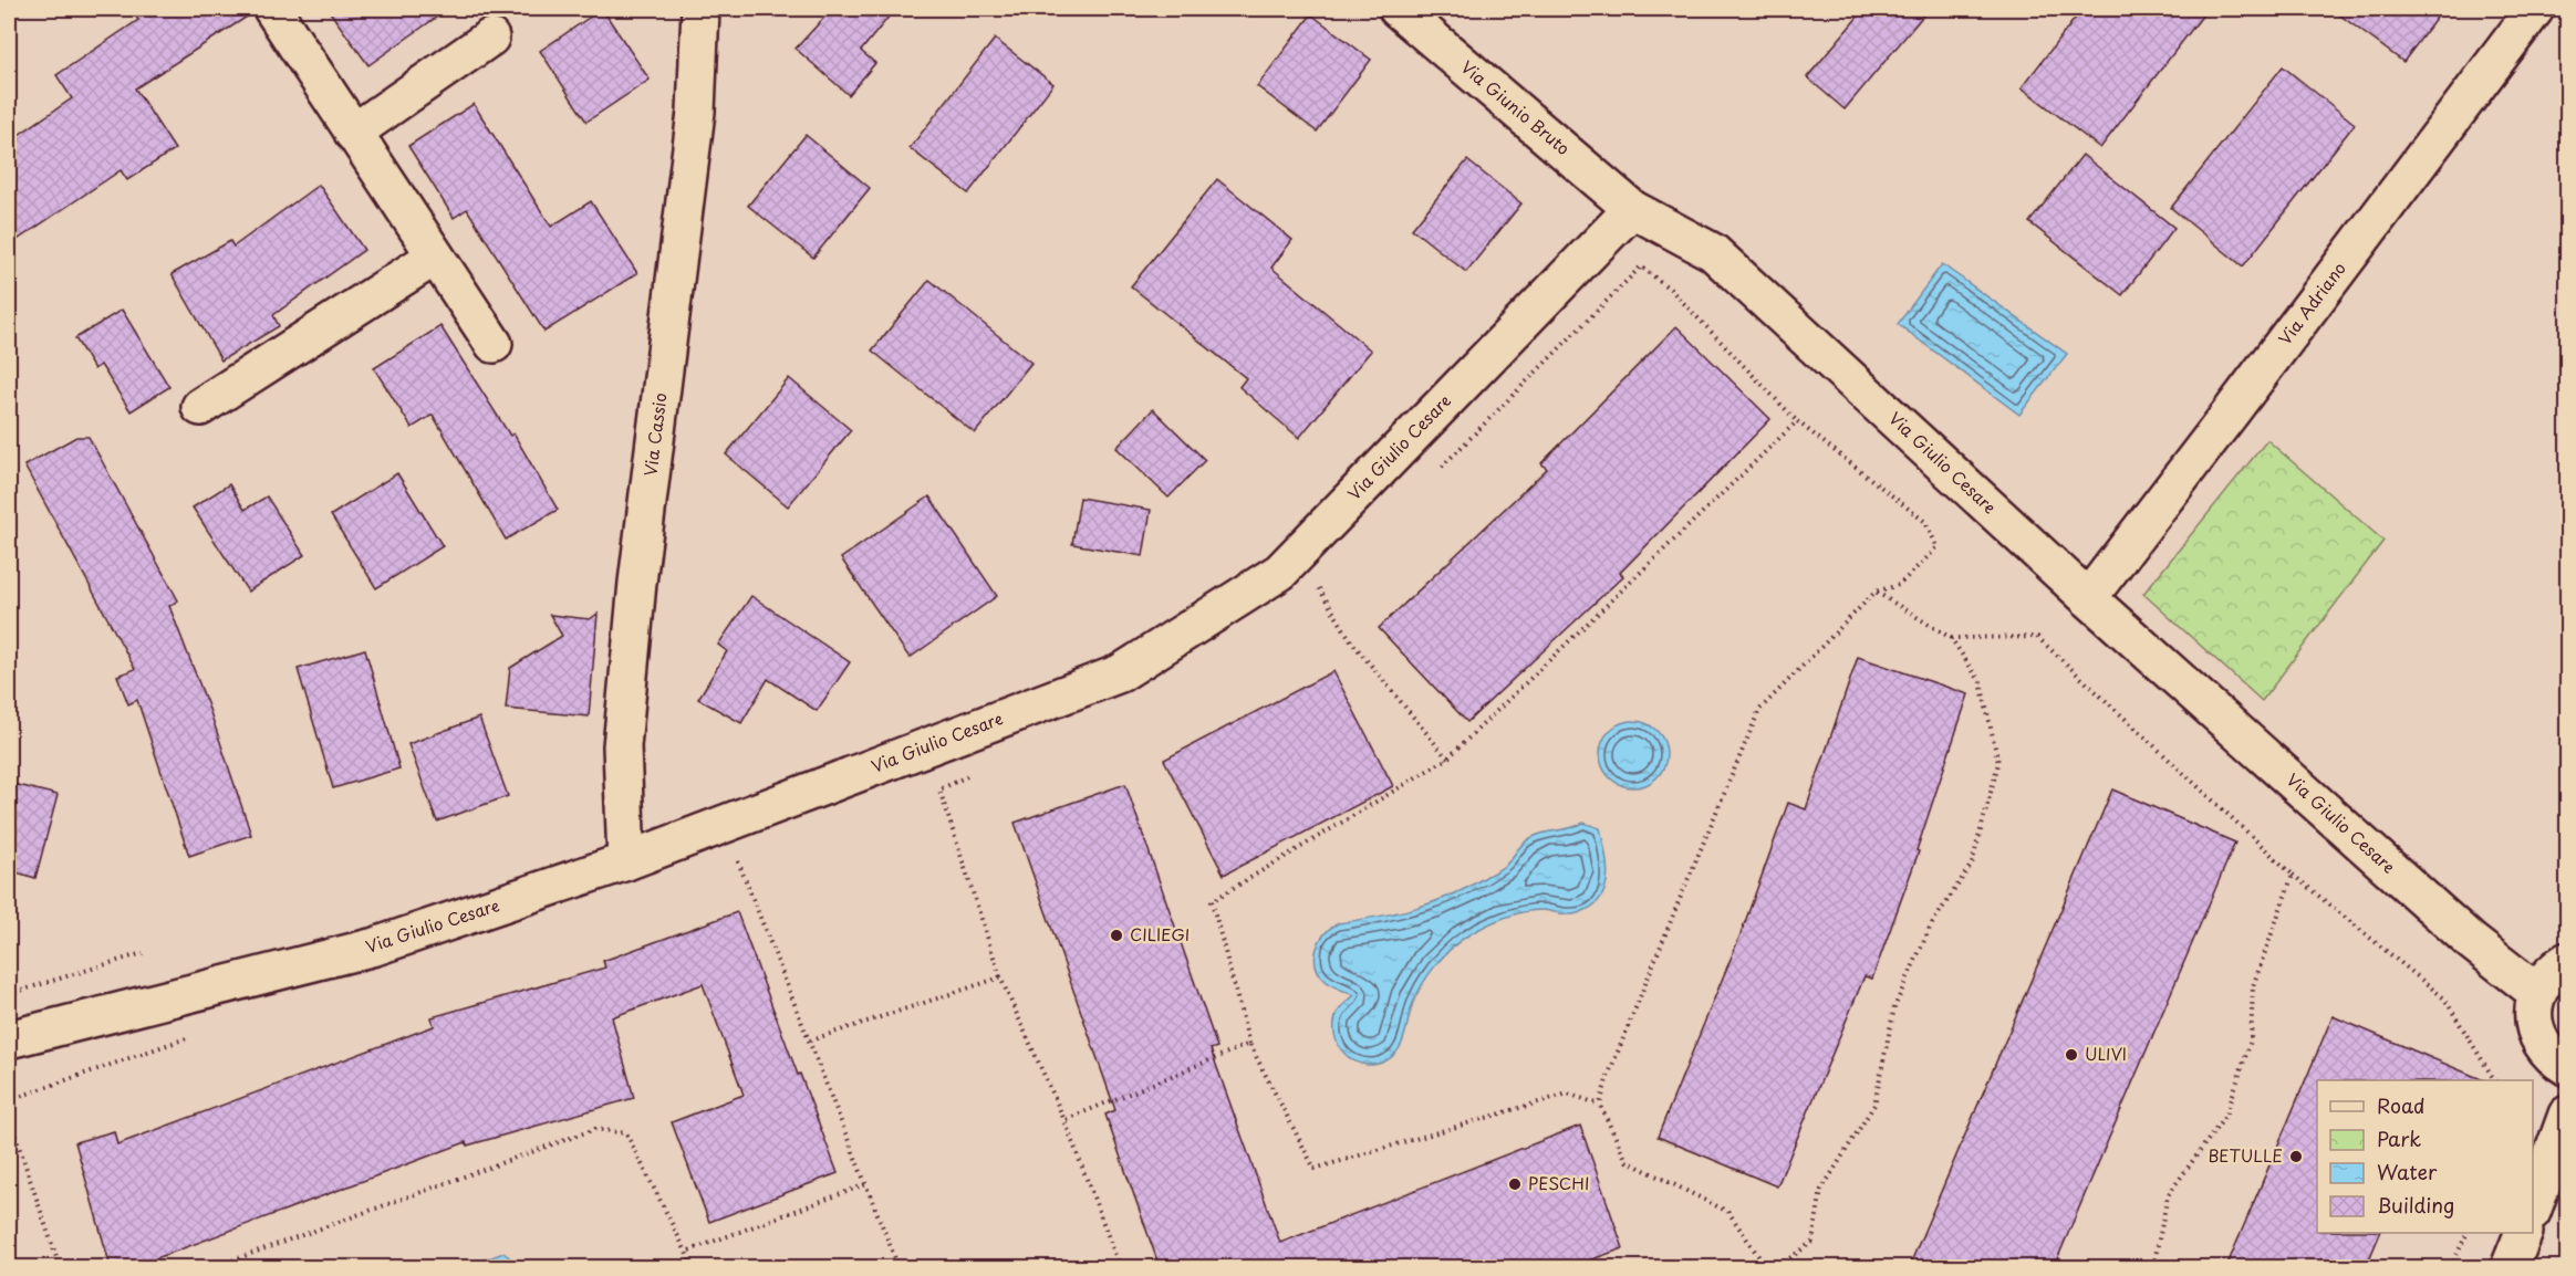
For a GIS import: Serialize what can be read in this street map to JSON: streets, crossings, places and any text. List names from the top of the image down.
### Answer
{
  "streets": {
    "street": [
      "Via Giunio Bruto",
      "Via Adriano",
      "Via Cassio",
      "Via Giulio Cesare"
    ]
  },
  "crossings": [
    ["Via Giunio Bruto", "Via Giulio Cesare"],
    ["Via Adriano", "Via Giulio Cesare"],
    ["Via Cassio", "Via Giulio Cesare"]
  ],
  "places": [
    "CILIEGI",
    "ULIVI",
    "BETULLE",
    "PESCHI"
  ],
  "legend": [
    "Road",
    "Park",
    "Water",
    "Building"
  ]
}
